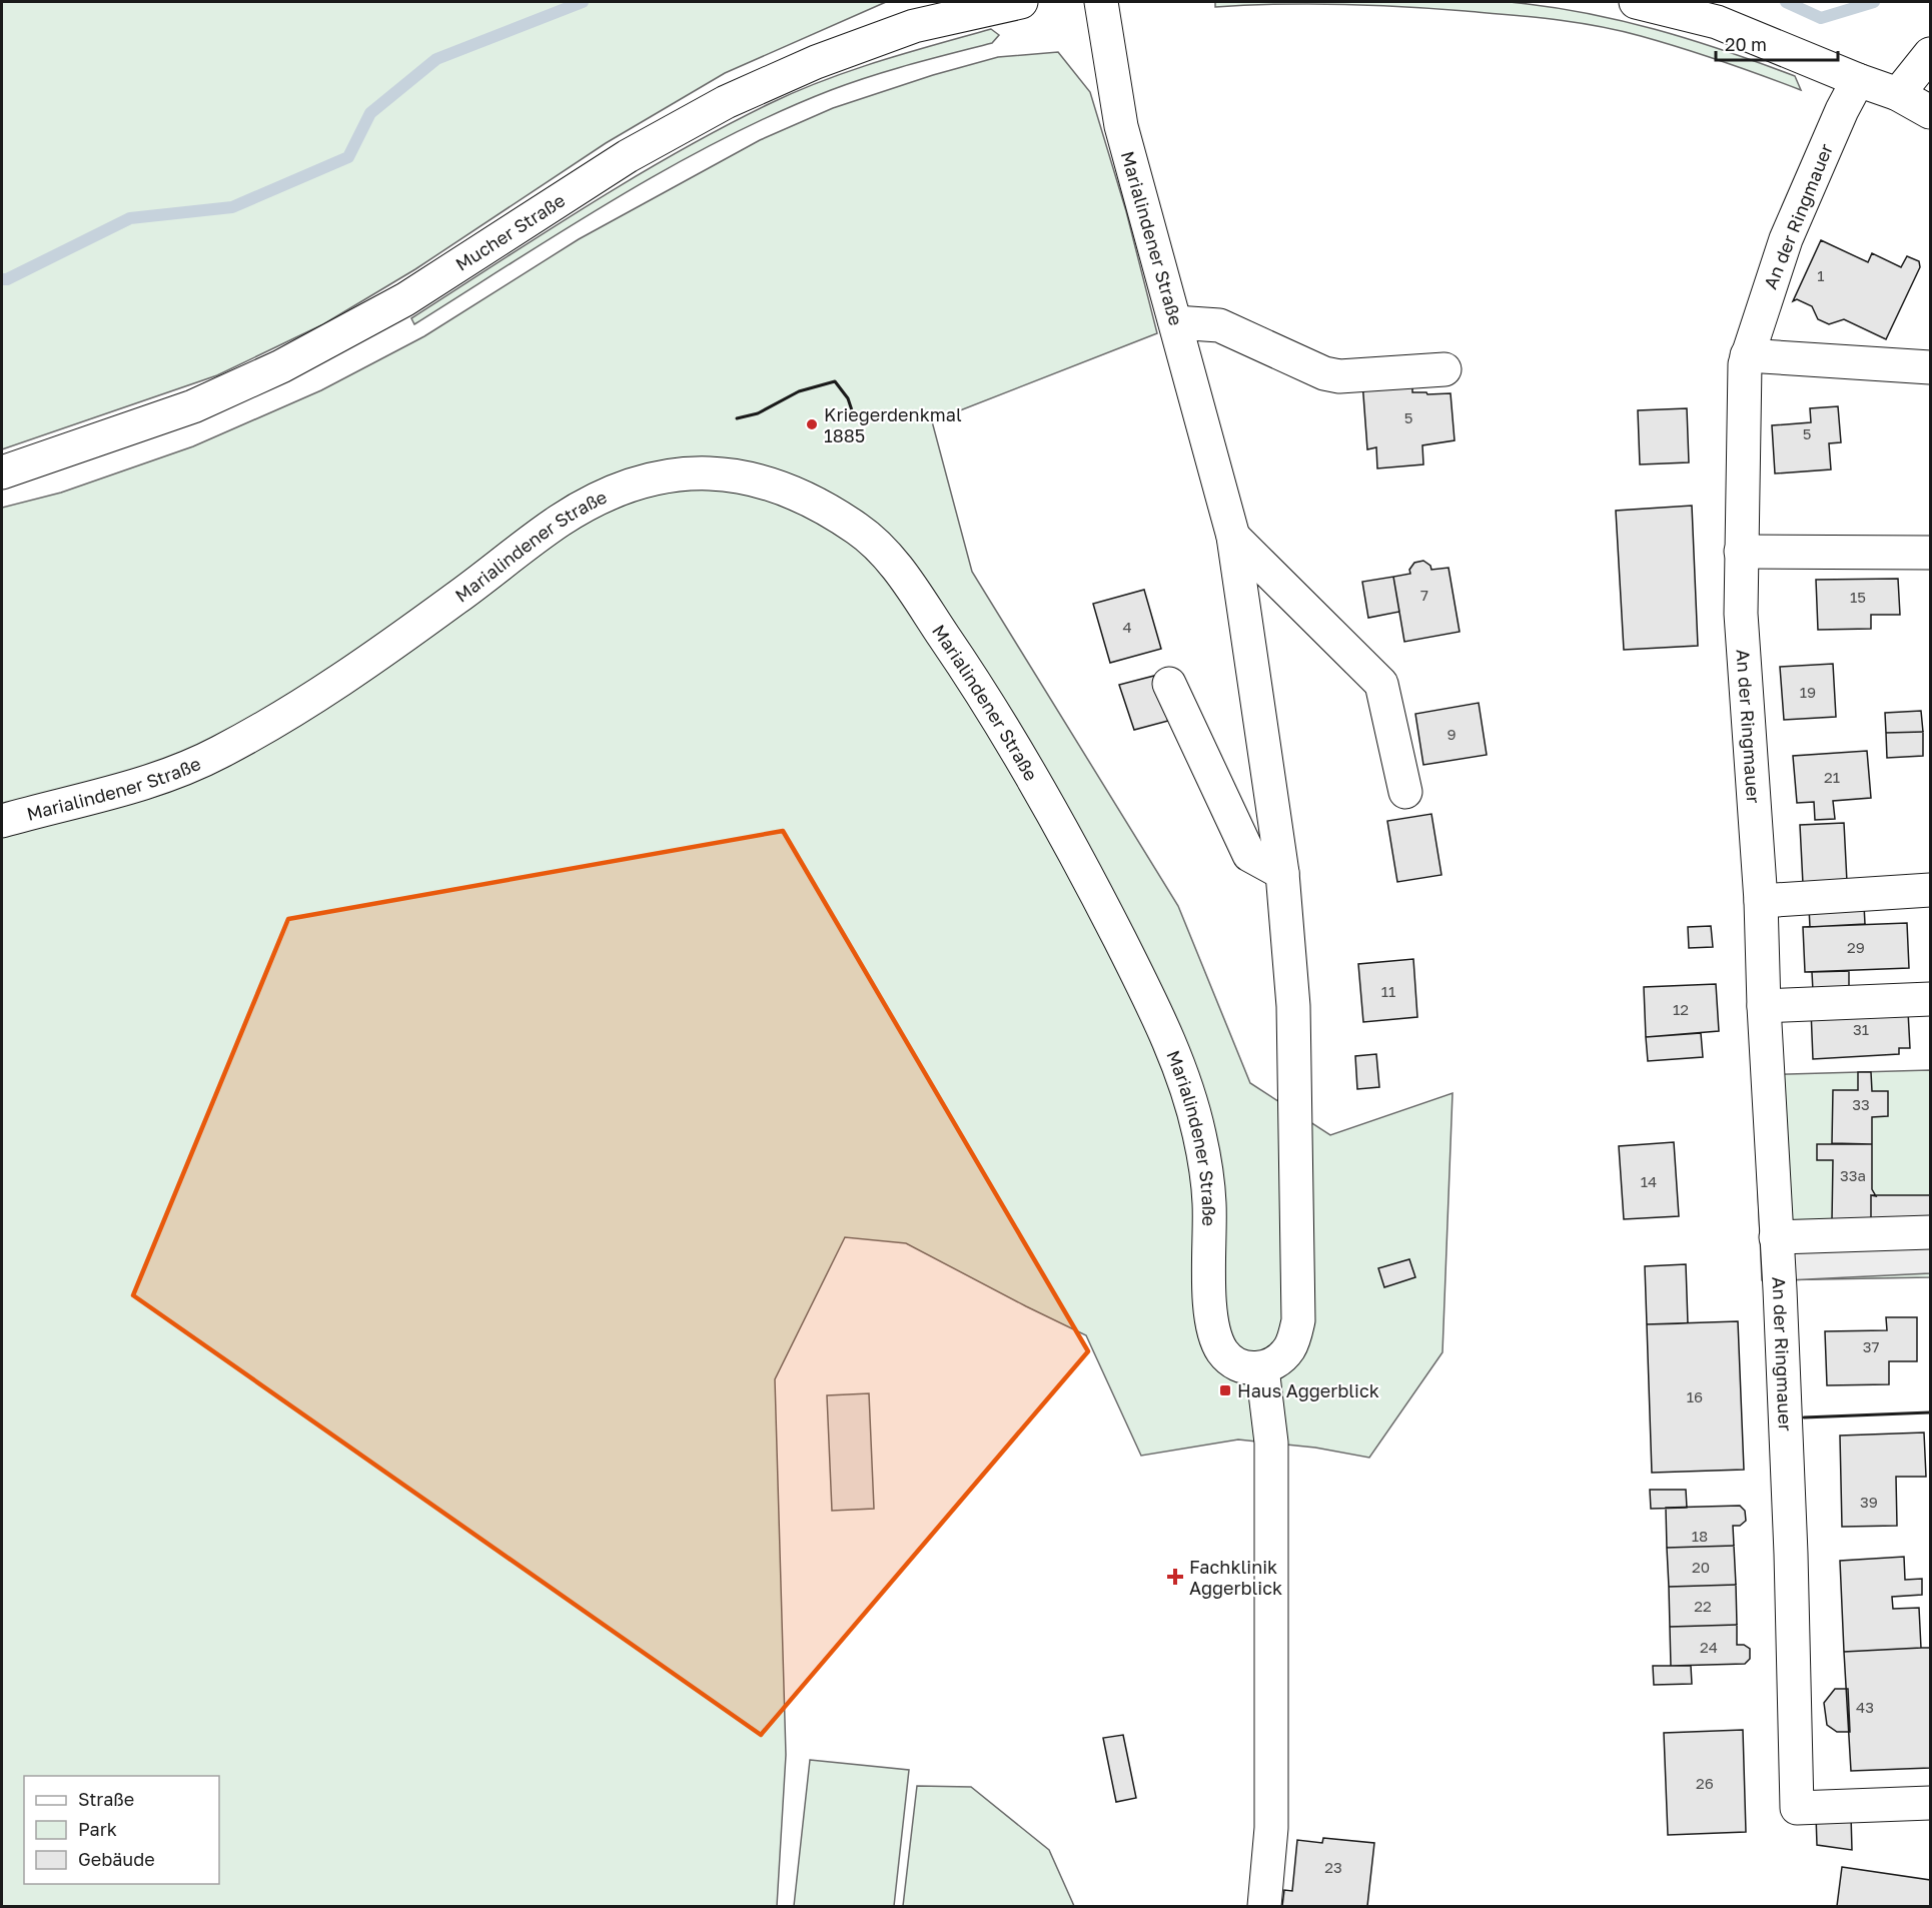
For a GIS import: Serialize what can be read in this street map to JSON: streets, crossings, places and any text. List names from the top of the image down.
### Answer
{
  "streets": {
    "street": ["An der Ringmauer", "Mucher Straße", "Marialindener Straße"]
  },
  "places": {
    "other": ["Kriegerdenkmal 1885"],
    "transit": ["Haus Aggerblick"],
    "health": ["Fachklinik Aggerblick"]
  },
  "house_numbers": [
    "1",
    "5",
    "5",
    "7",
    "15",
    "4",
    "19",
    "9",
    "21",
    "29",
    "11",
    "12",
    "31",
    "33",
    "33a",
    "14",
    "37",
    "16",
    "39",
    "18",
    "20",
    "22",
    "24",
    "43",
    "26",
    "23"
  ],
  "legend": ["Straße", "Park", "Gebäude"],
  "scale_bar": "20 m"
}
